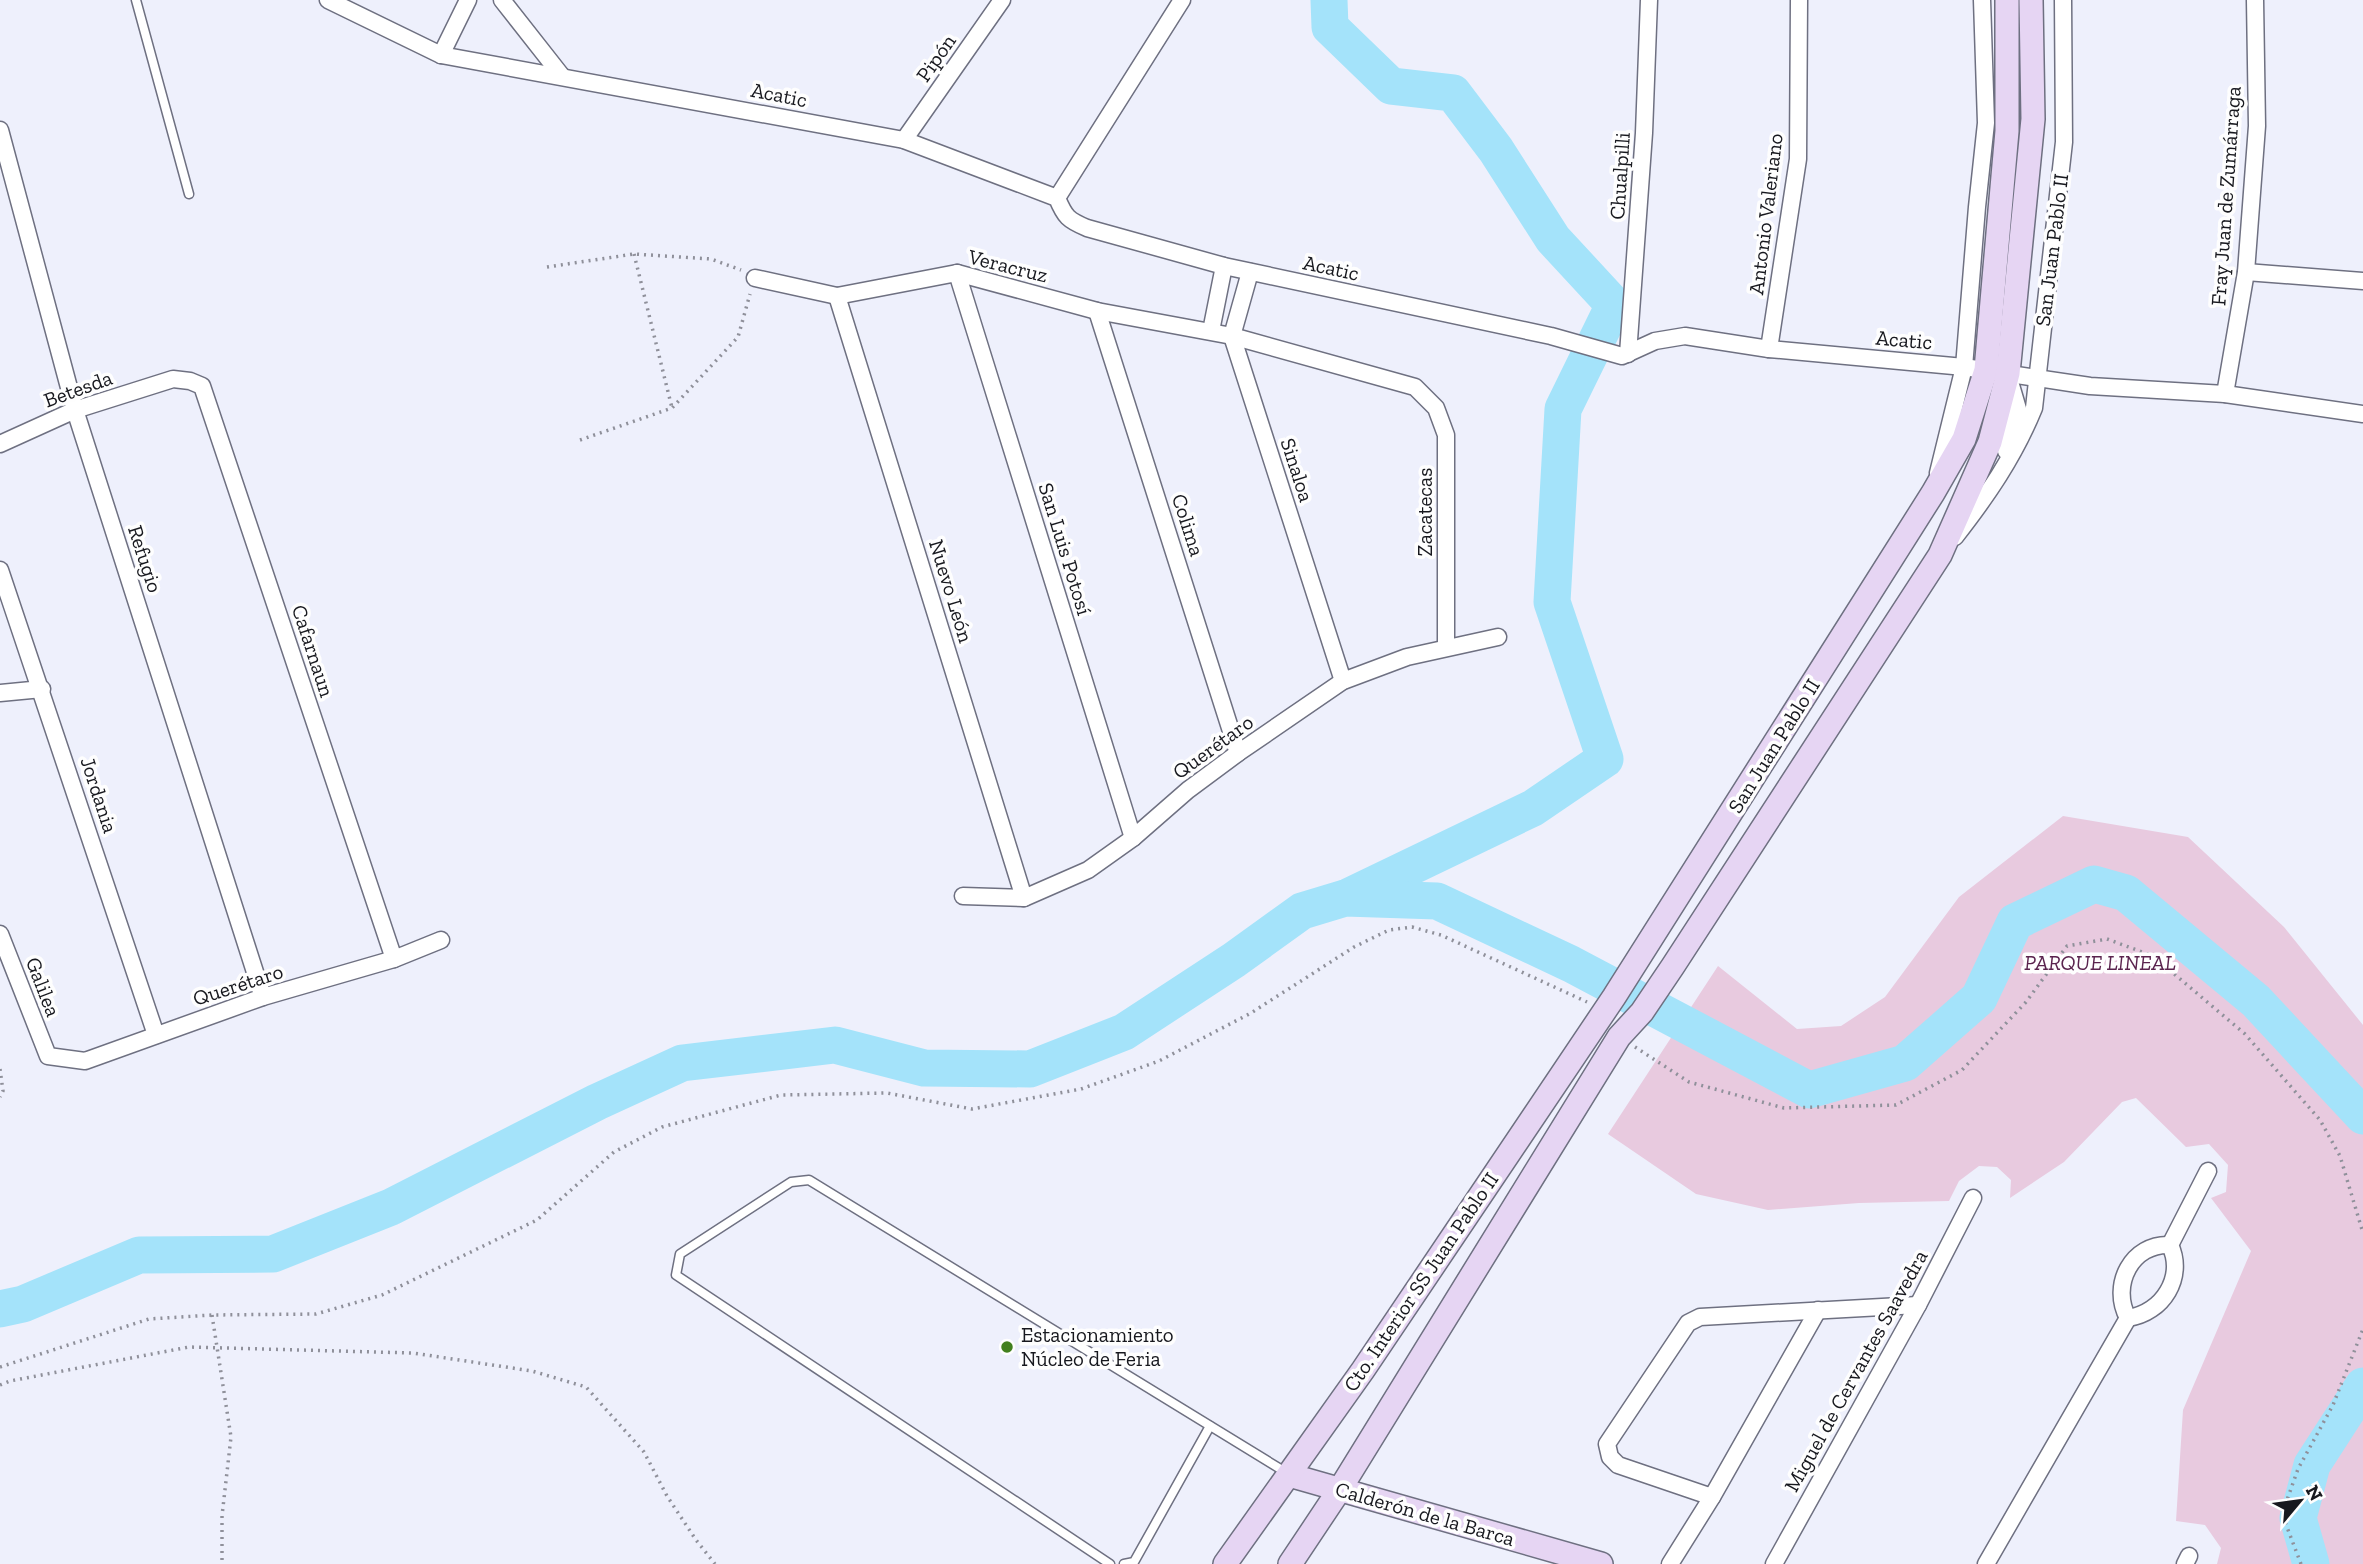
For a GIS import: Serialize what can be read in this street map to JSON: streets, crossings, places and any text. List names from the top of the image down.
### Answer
{
  "streets": {
    "main road": ["San Juan Pablo II", "Cto. Interior SS Juan Pablo II", "Calderón de la Barca"],
    "street": [
      "Pipón",
      "Acatic",
      "Chualpilli",
      "Fray Juan de Zumárraga",
      "Antonio Valeriano",
      "Veracruz",
      "Betesda",
      "Sinaloa",
      "Zacatecas",
      "Colima",
      "San Luis Potosí",
      "Refugio",
      "Nuevo León",
      "Cafarnaun",
      "Querétaro",
      "Jordania",
      "Galilea",
      "Miguel de Cervantes Saavedra"
    ]
  },
  "crossings": [
    ["Pipón", "Acatic"],
    ["Acatic", "Chualpilli"],
    ["Acatic", "Fray Juan de Zumárraga"],
    ["Acatic", "Antonio Valeriano"],
    ["Acatic", "San Juan Pablo II"],
    ["San Juan Pablo II", "Cto. Interior SS Juan Pablo II"],
    ["Veracruz", "Sinaloa"],
    ["Veracruz", "Zacatecas"],
    ["Veracruz", "Colima"],
    ["Veracruz", "San Luis Potosí"],
    ["Veracruz", "Nuevo León"],
    ["Betesda", "Refugio"],
    ["Betesda", "Cafarnaun"],
    ["Sinaloa", "Querétaro"],
    ["Zacatecas", "Querétaro"],
    ["Colima", "Querétaro"],
    ["San Luis Potosí", "Querétaro"],
    ["Refugio", "Querétaro"],
    ["Nuevo León", "Querétaro"],
    ["Cafarnaun", "Querétaro"],
    ["Querétaro", "Jordania"],
    ["Querétaro", "Galilea"],
    ["Cto. Interior SS Juan Pablo II", "Calderón de la Barca"]
  ],
  "parks": ["PARQUE LINEAL"],
  "places": ["Estacionamiento Núcleo de Feria"],
  "north": "top right"
}
